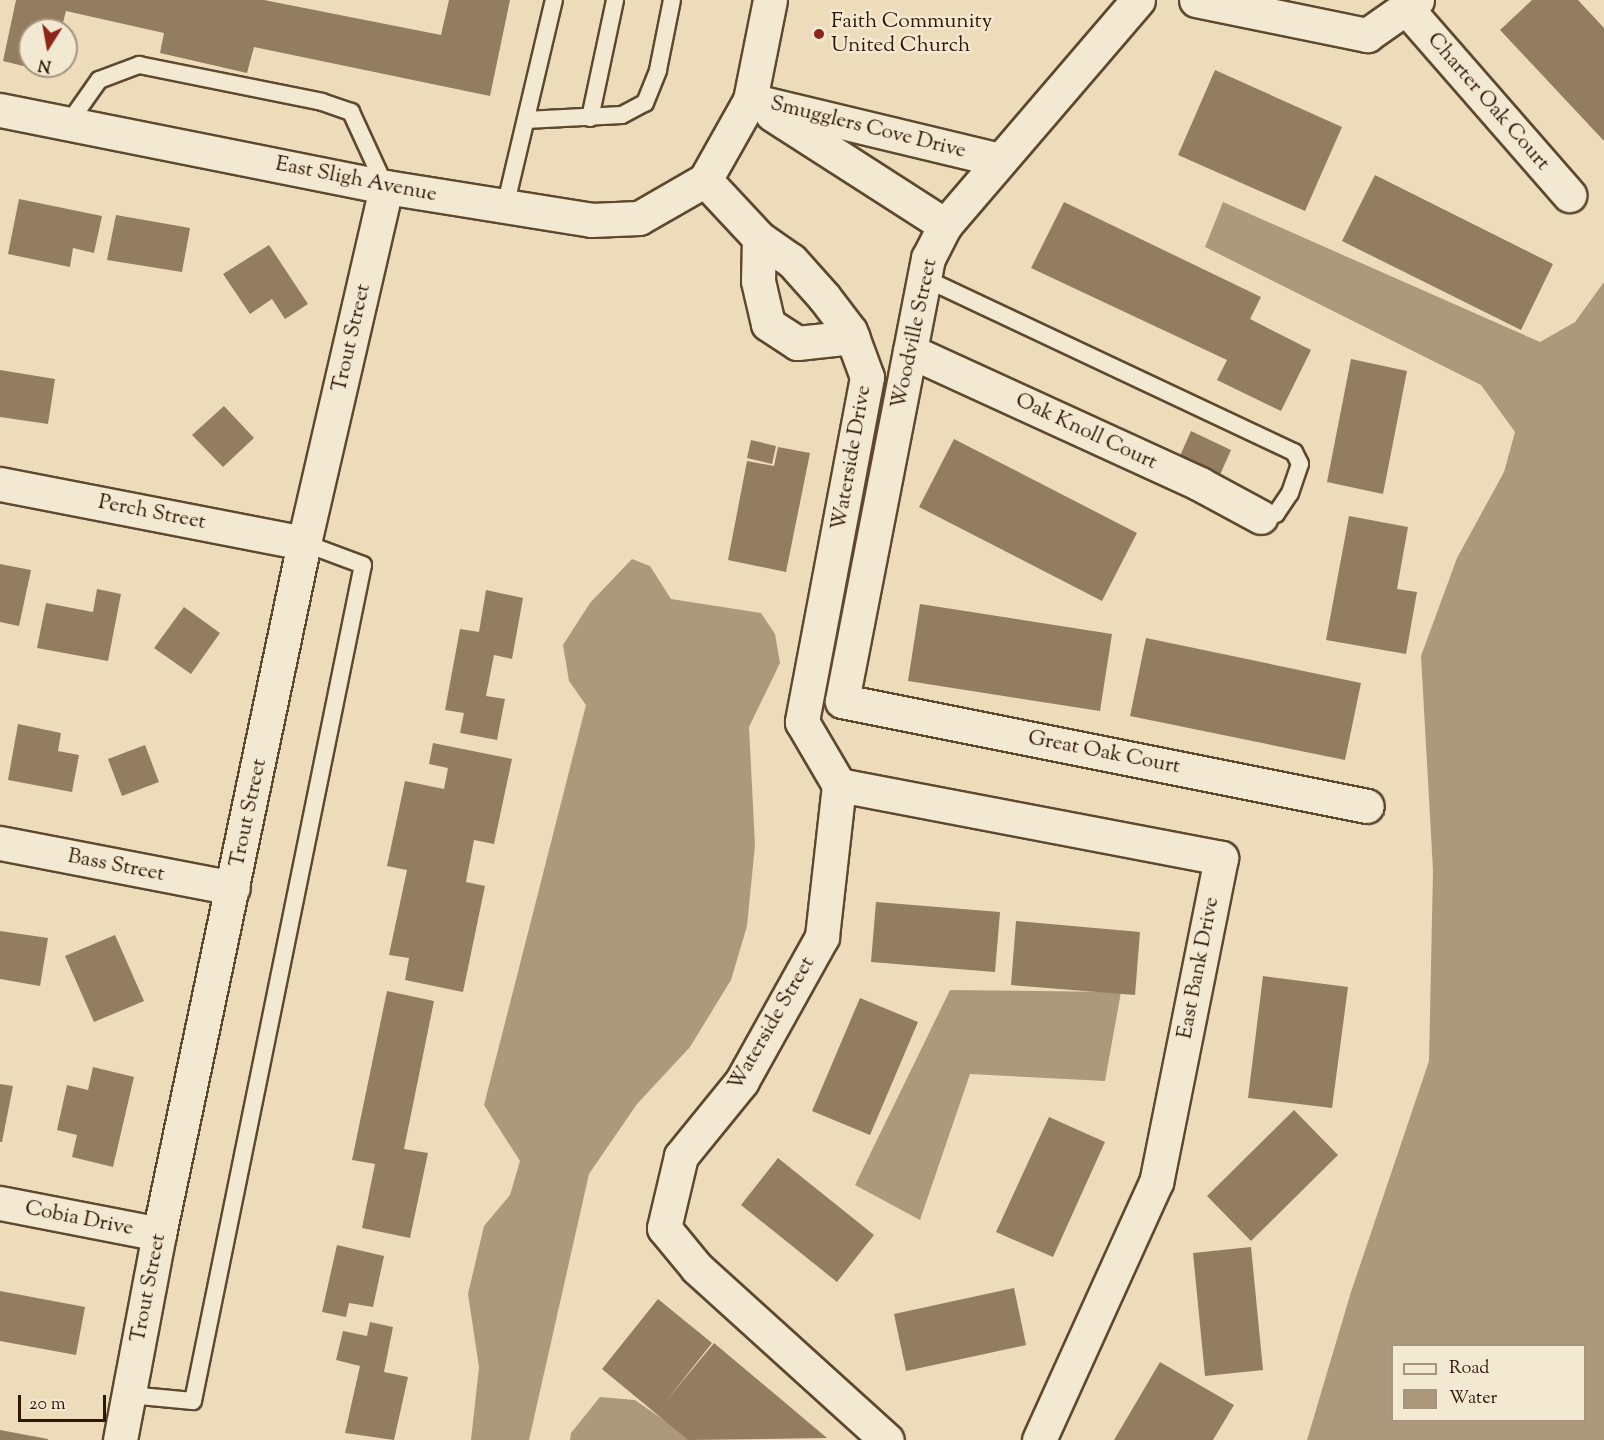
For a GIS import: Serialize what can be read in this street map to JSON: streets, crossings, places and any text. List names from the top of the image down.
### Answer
{
  "streets": {
    "street": [
      "Charter Oak Court",
      "Smugglers Cove Drive",
      "East Sligh Avenue",
      "Woodville Street",
      "Trout Street",
      "Oak Knoll Court",
      "Waterside Drive",
      "Perch Street",
      "Great Oak Court",
      "Bass Street",
      "East Bank Drive",
      "Waterside Street",
      "Cobia Drive"
    ]
  },
  "crossings": [
    ["Smugglers Cove Drive", "Woodville Street"],
    ["East Sligh Avenue", "Trout Street"],
    ["East Sligh Avenue", "Waterside Drive"],
    ["Woodville Street", "Oak Knoll Court"],
    ["Woodville Street", "Great Oak Court"],
    ["Trout Street", "Perch Street"],
    ["Trout Street", "Bass Street"],
    ["Trout Street", "Cobia Drive"],
    ["Waterside Drive", "East Bank Drive"],
    ["Waterside Drive", "Waterside Street"],
    ["East Bank Drive", "Waterside Street"]
  ],
  "places": ["Faith Community United Church"],
  "legend": ["Road", "Water"],
  "scale_bar": "20 m",
  "north": "bottom"
}
